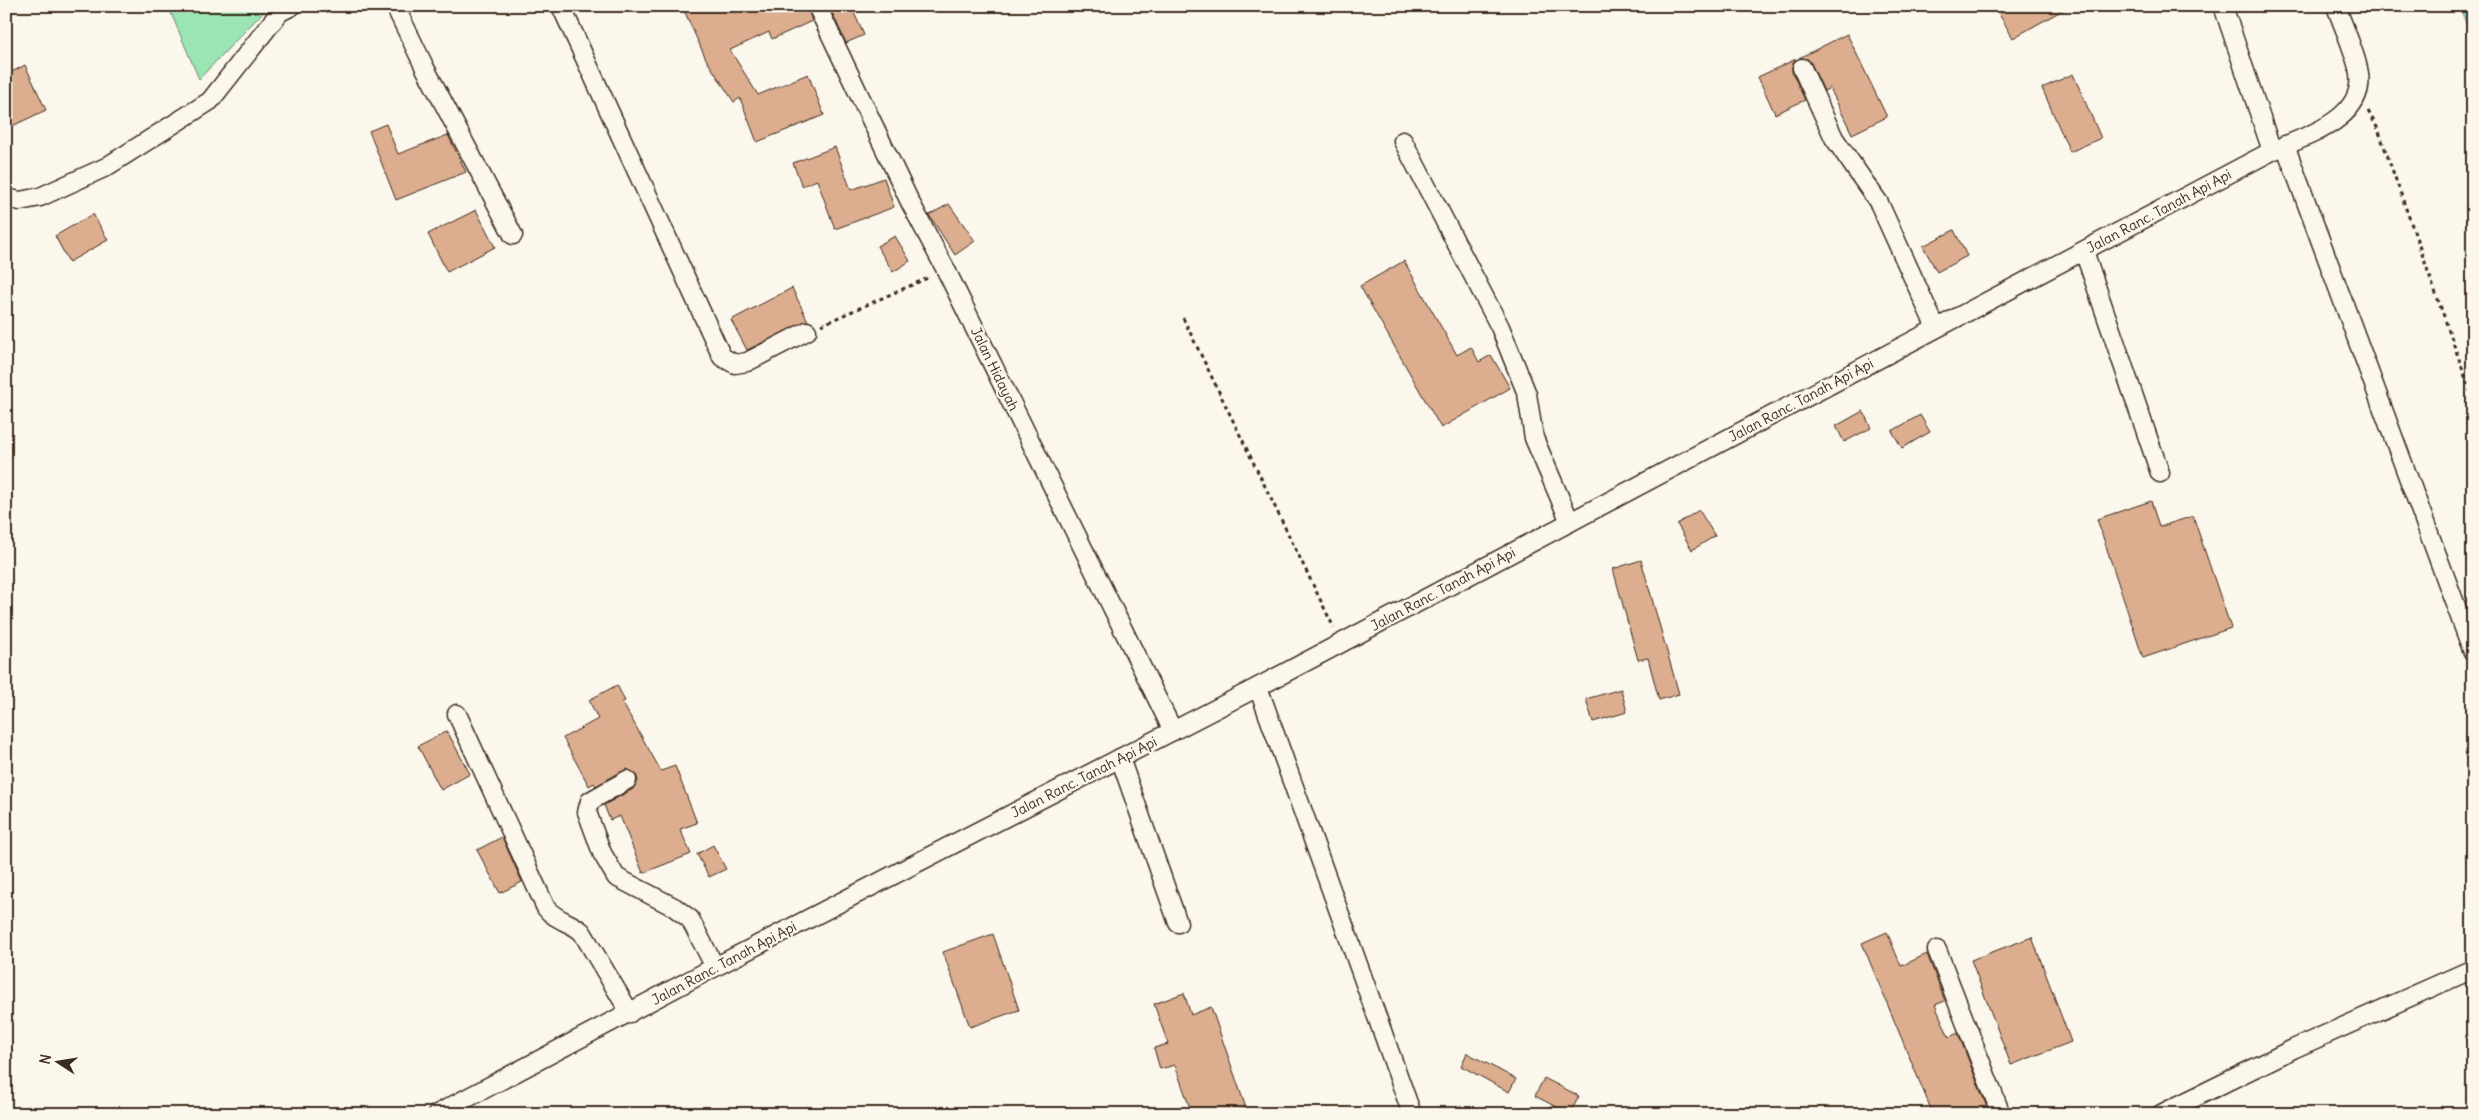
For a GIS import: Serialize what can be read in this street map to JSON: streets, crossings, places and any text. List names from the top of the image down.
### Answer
{
  "streets": {
    "street": ["Jalan Ranc. Tanah Api Api", "Jalan Hidayah"]
  },
  "crossings": [
    ["Jalan Ranc. Tanah Api Api", "Jalan Hidayah"]
  ],
  "north": "left"
}
